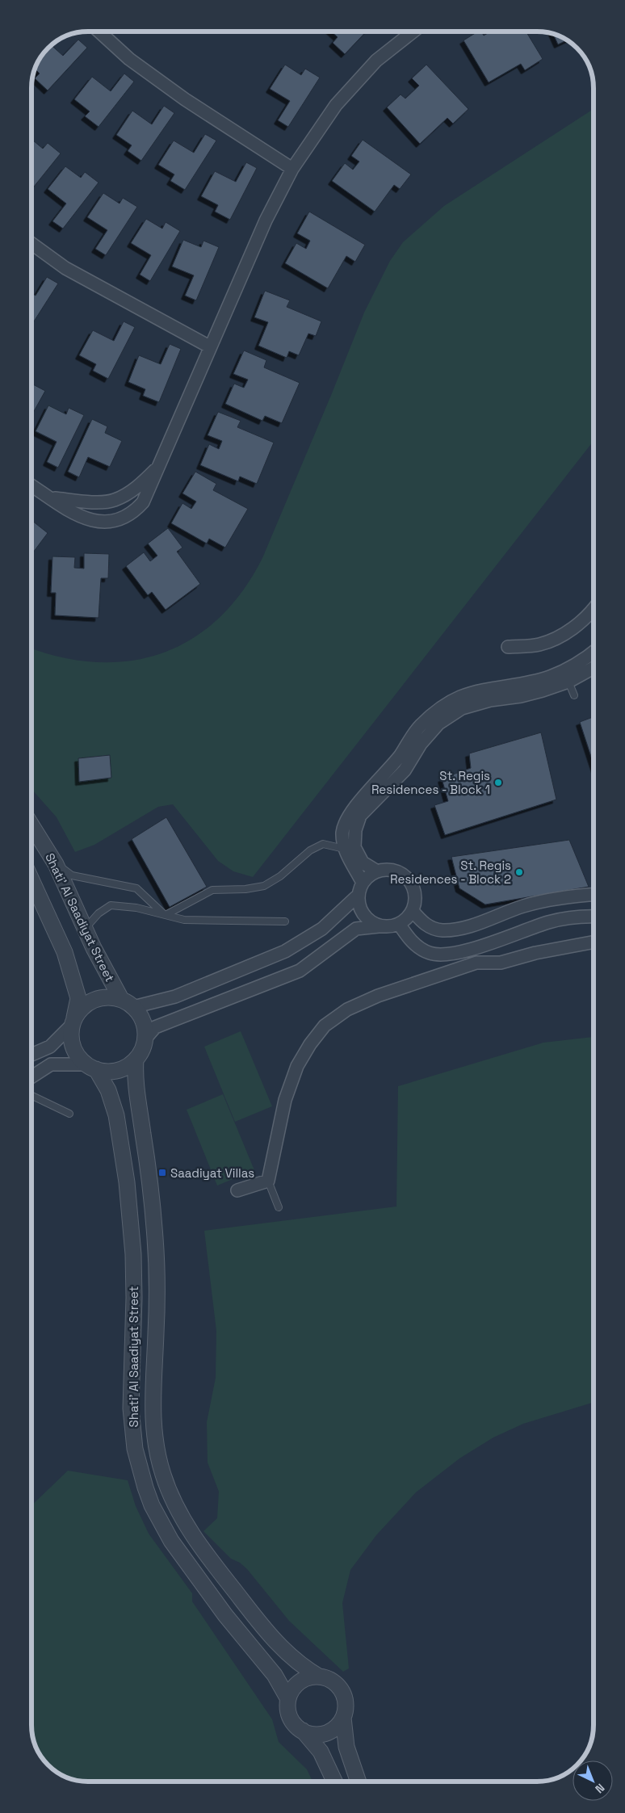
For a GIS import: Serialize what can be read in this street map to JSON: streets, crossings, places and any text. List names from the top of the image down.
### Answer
{
  "streets": {
    "street": ["Shati' Al Saadiyat Street"]
  },
  "places": {
    "other": ["St. Regis Residences - Block 1", "St. Regis Residences - Block 2"],
    "transit": ["Saadiyat Villas"]
  },
  "north": "bottom right"
}
